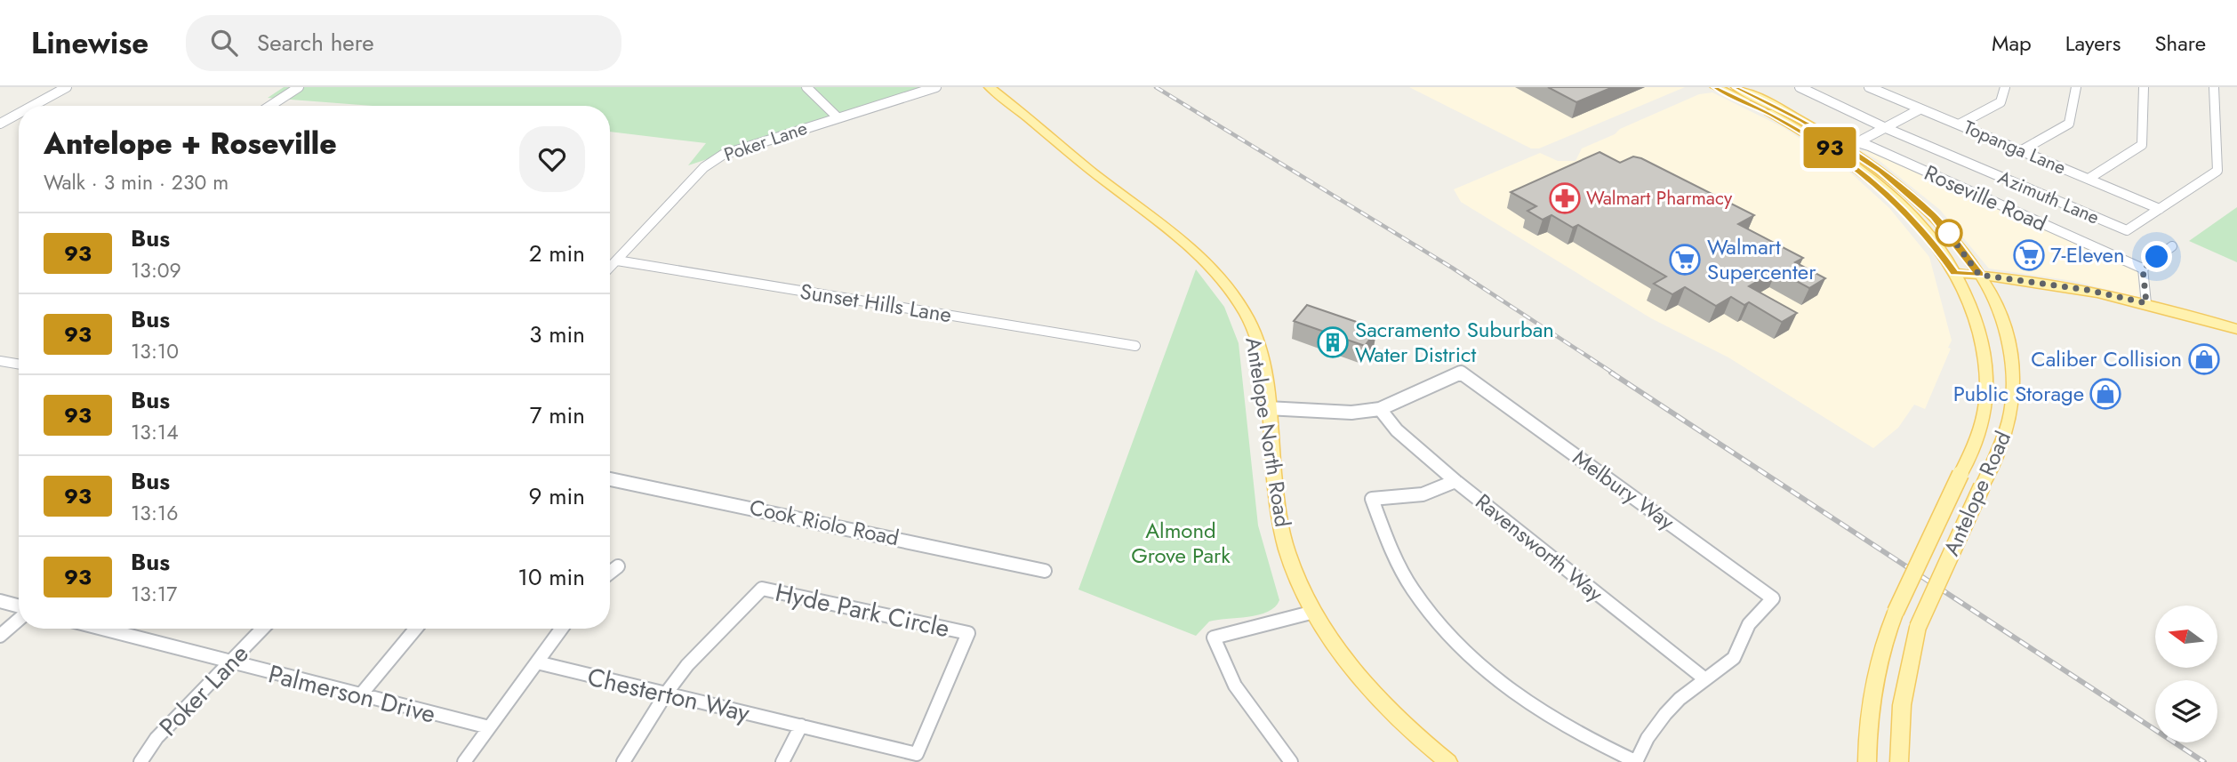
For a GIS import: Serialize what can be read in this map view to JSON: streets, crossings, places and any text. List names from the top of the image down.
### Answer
{
  "streets": {
    "main road": ["Antelope North Road", "Antelope Road"],
    "street": [
      "Poker Lane",
      "Topanga Lane",
      "Azimuth Lane",
      "Roseville Road",
      "Sunset Hills Lane",
      "Melbury Way",
      "Cook Riolo Road",
      "Ravensworth Way",
      "Hyde Park Circle",
      "Palmerson Drive",
      "Chesterton Way"
    ]
  },
  "crossings": [
    ["Poker Lane", "Sunset Hills Lane"],
    ["Poker Lane", "Palmerson Drive"],
    ["Topanga Lane", "Azimuth Lane"],
    ["Antelope North Road", "Melbury Way"],
    ["Melbury Way", "Ravensworth Way"],
    ["Hyde Park Circle", "Chesterton Way"]
  ],
  "parks": ["Almond Grove Park"],
  "places": {
    "pharmacy": ["Walmart Pharmacy"],
    "supermarket": ["7-Eleven", "Walmart Supercenter"],
    "building": ["Sacramento Suburban Water District"],
    "shop": ["Caliber Collision", "Public Storage"]
  },
  "lines": ["bus line 93"],
  "north": "left",
  "page": {
    "header": "Linewise",
    "search": "Search here",
    "nav": ["Map", "Layers", "Share"],
    "on_map": "93",
    "heading": ["Antelope + Roseville", "Walk · 3 min · 230 m"],
    "list": [
      {
        "mark": "93",
        "name": "Bus",
        "note": "13:09",
        "value": "2 min"
      },
      {
        "mark": "93",
        "name": "Bus",
        "note": "13:10",
        "value": "3 min"
      },
      {
        "mark": "93",
        "name": "Bus",
        "note": "13:14",
        "value": "7 min"
      },
      {
        "mark": "93",
        "name": "Bus",
        "note": "13:16",
        "value": "9 min"
      },
      {
        "mark": "93",
        "name": "Bus",
        "note": "13:17",
        "value": "10 min"
      }
    ]
  }
}
